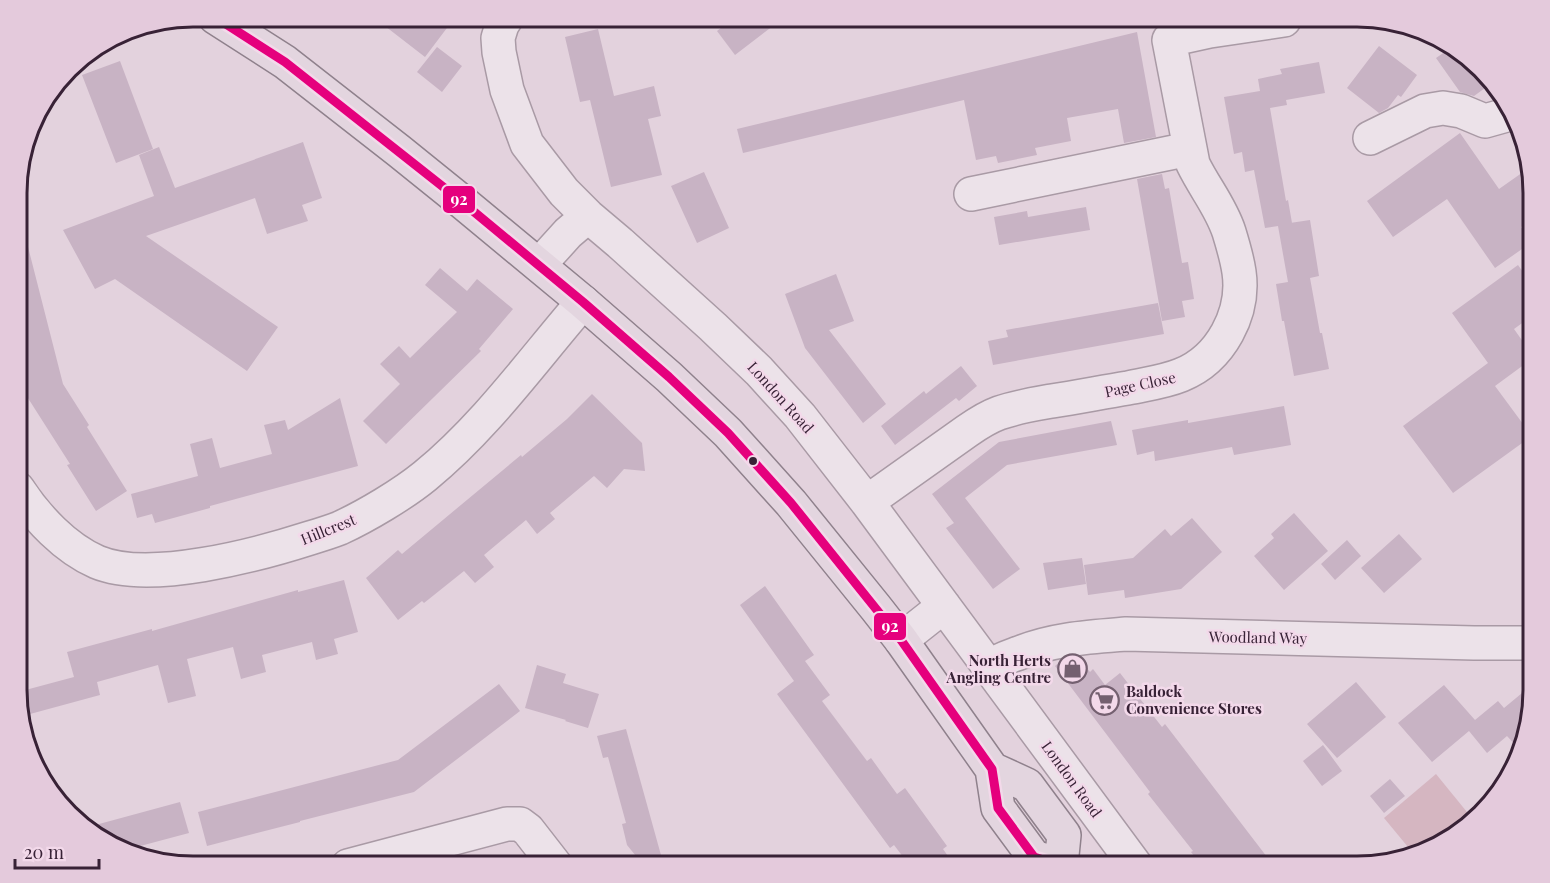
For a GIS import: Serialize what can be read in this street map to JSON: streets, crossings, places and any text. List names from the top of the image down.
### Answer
{
  "streets": {
    "street": [
      "Page Close",
      "London Road",
      "Hillcrest",
      "Woodland Way"
    ]
  },
  "crossings": [
    ["Page Close", "London Road"],
    ["London Road", "Woodland Way"]
  ],
  "places": {
    "shop": ["North Herts Angling Centre"],
    "supermarket": ["Baldock Convenience Stores"]
  },
  "lines": ["transit line 92"],
  "scale_bar": "20 m"
}
